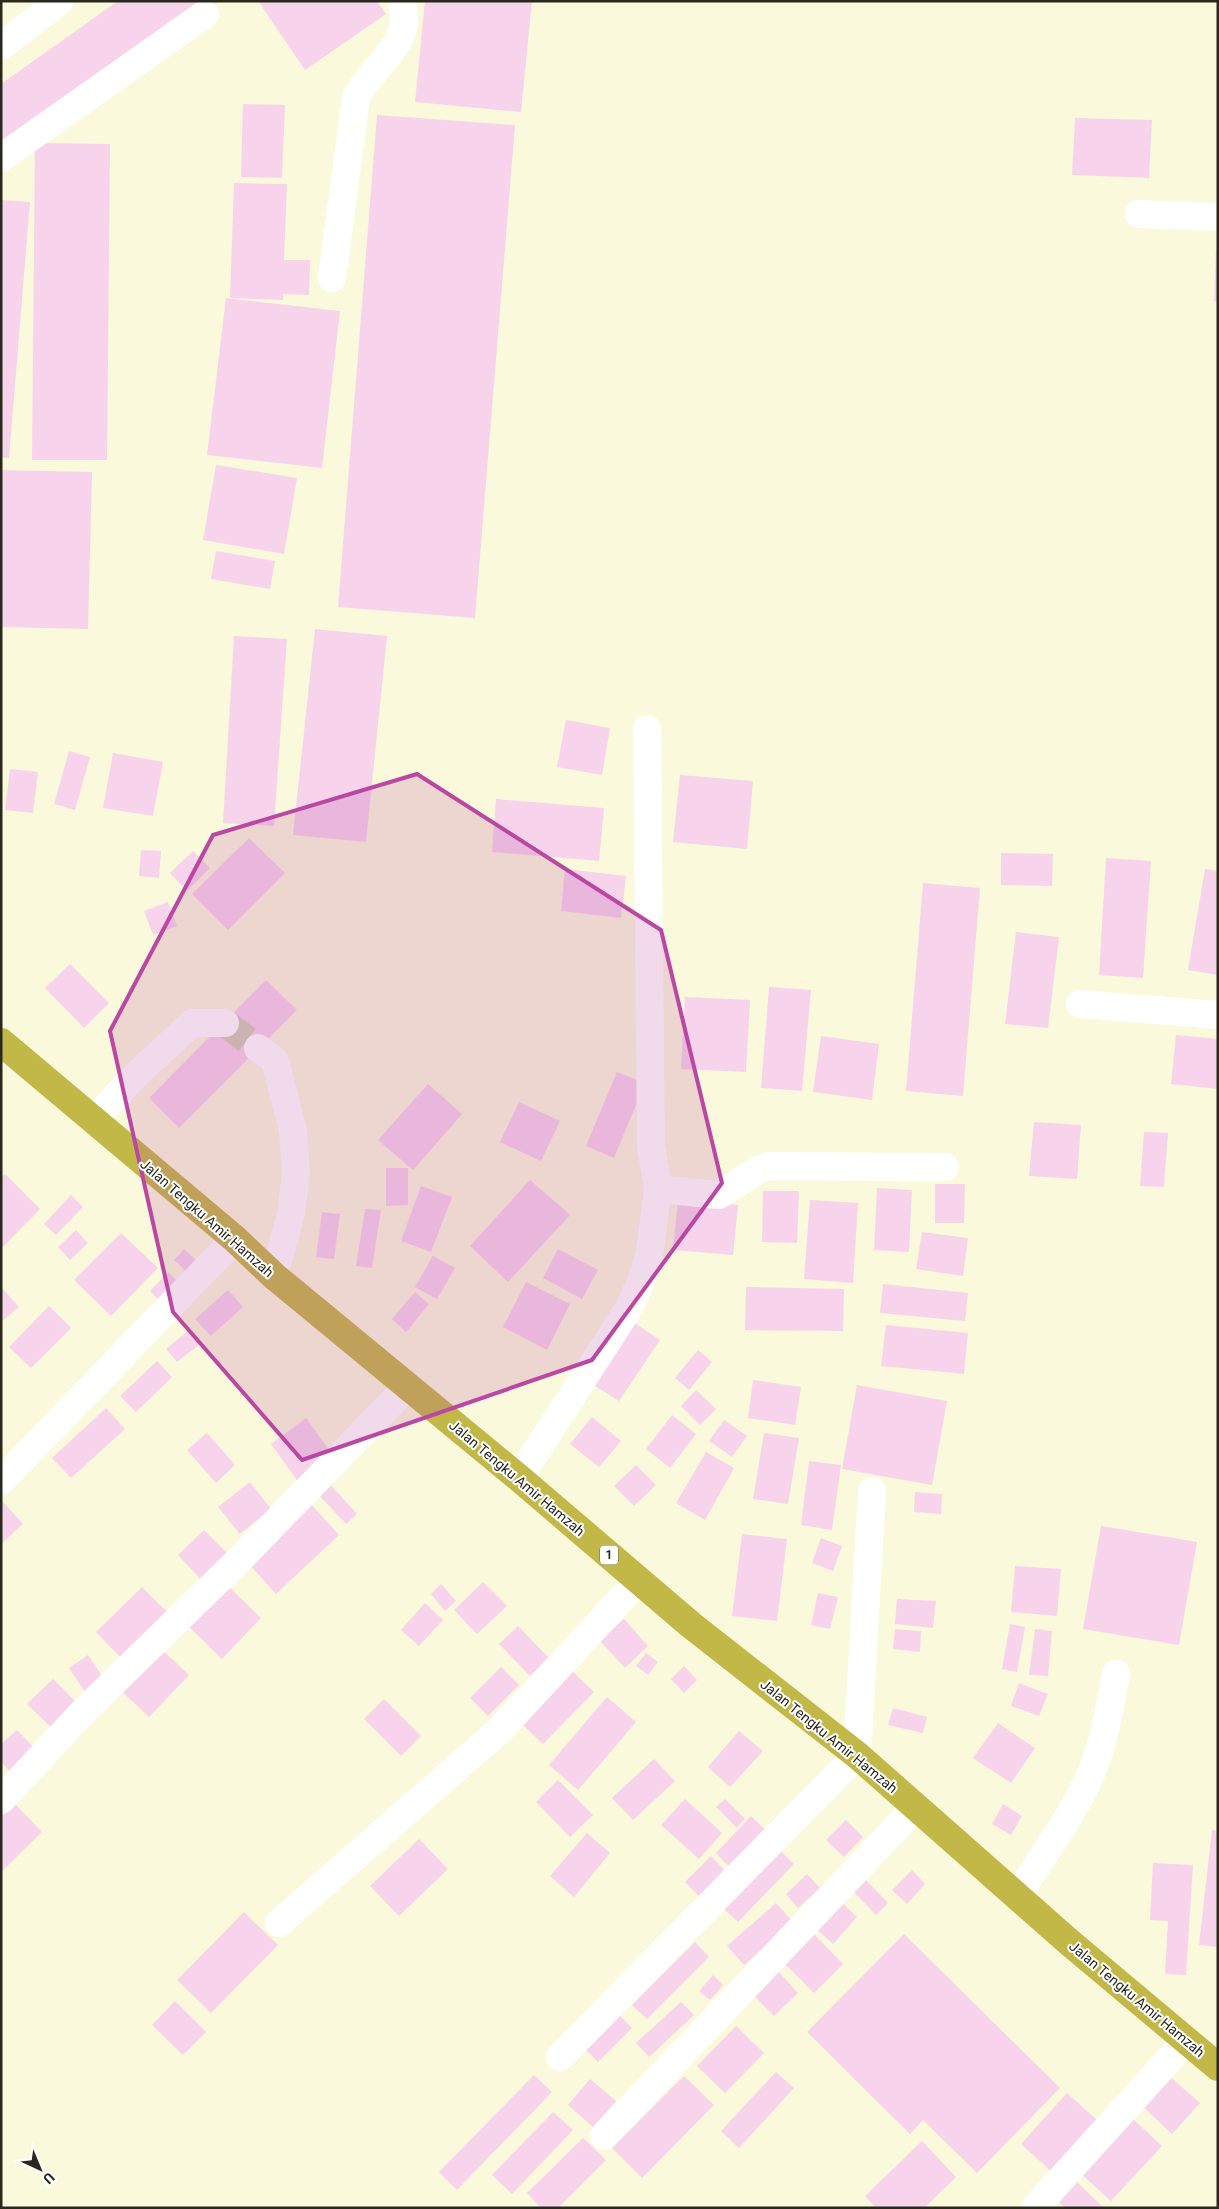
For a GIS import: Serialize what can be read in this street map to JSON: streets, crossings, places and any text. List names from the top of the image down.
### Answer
{
  "streets": {
    "highway": ["Jalan Tengku Amir Hamzah", "1"]
  },
  "north": "bottom right"
}
